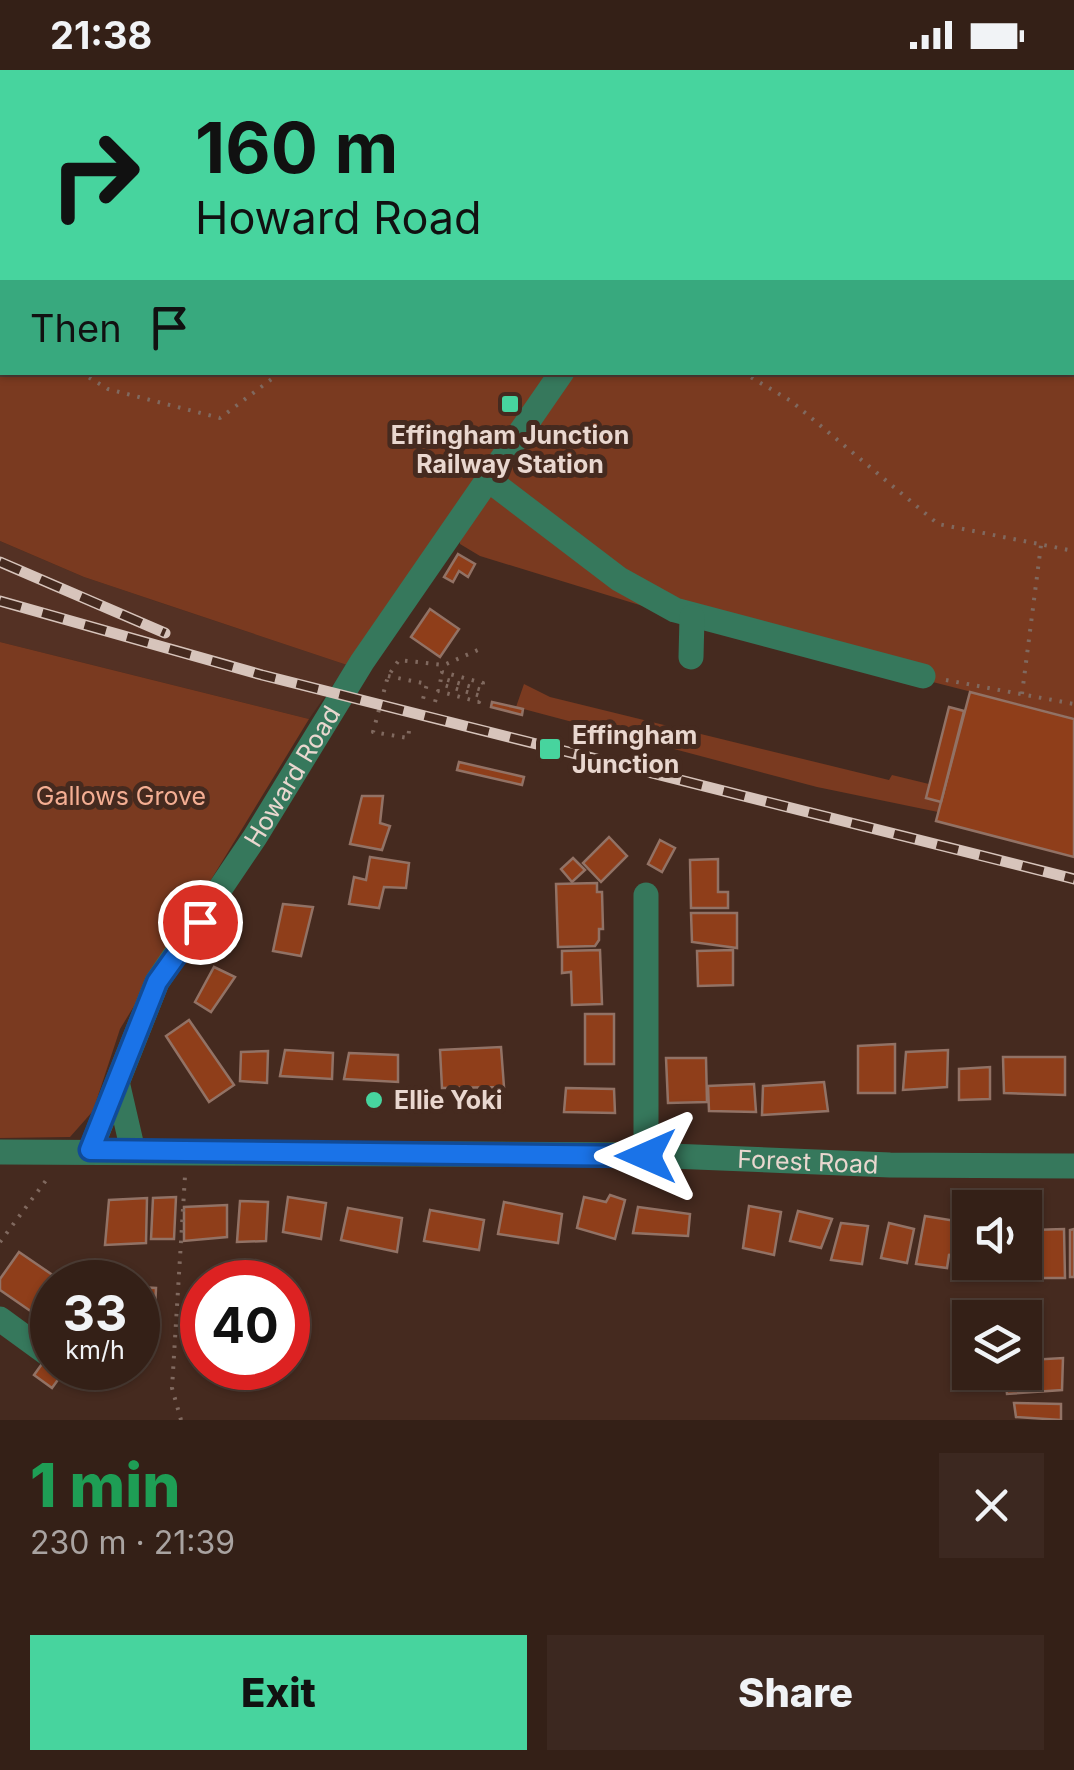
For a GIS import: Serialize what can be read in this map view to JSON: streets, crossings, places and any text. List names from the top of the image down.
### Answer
{
  "streets": {
    "street": ["Howard Road", "Forest Road"]
  },
  "crossings": [
    ["Howard Road", "Forest Road"]
  ],
  "parks": ["Gallows Grove"],
  "places": {
    "transit": ["Effingham Junction Railway Station", "Effingham Junction"],
    "other": ["Ellie Yoki"]
  },
  "page": {
    "status": "21:38",
    "turn": ["160 m", "Howard Road"],
    "then": "Then",
    "speed": "33 km/h",
    "limit": "40",
    "heading": ["1 min", "230 m · 21:39"],
    "buttons": ["Exit", "Share"]
  }
}
